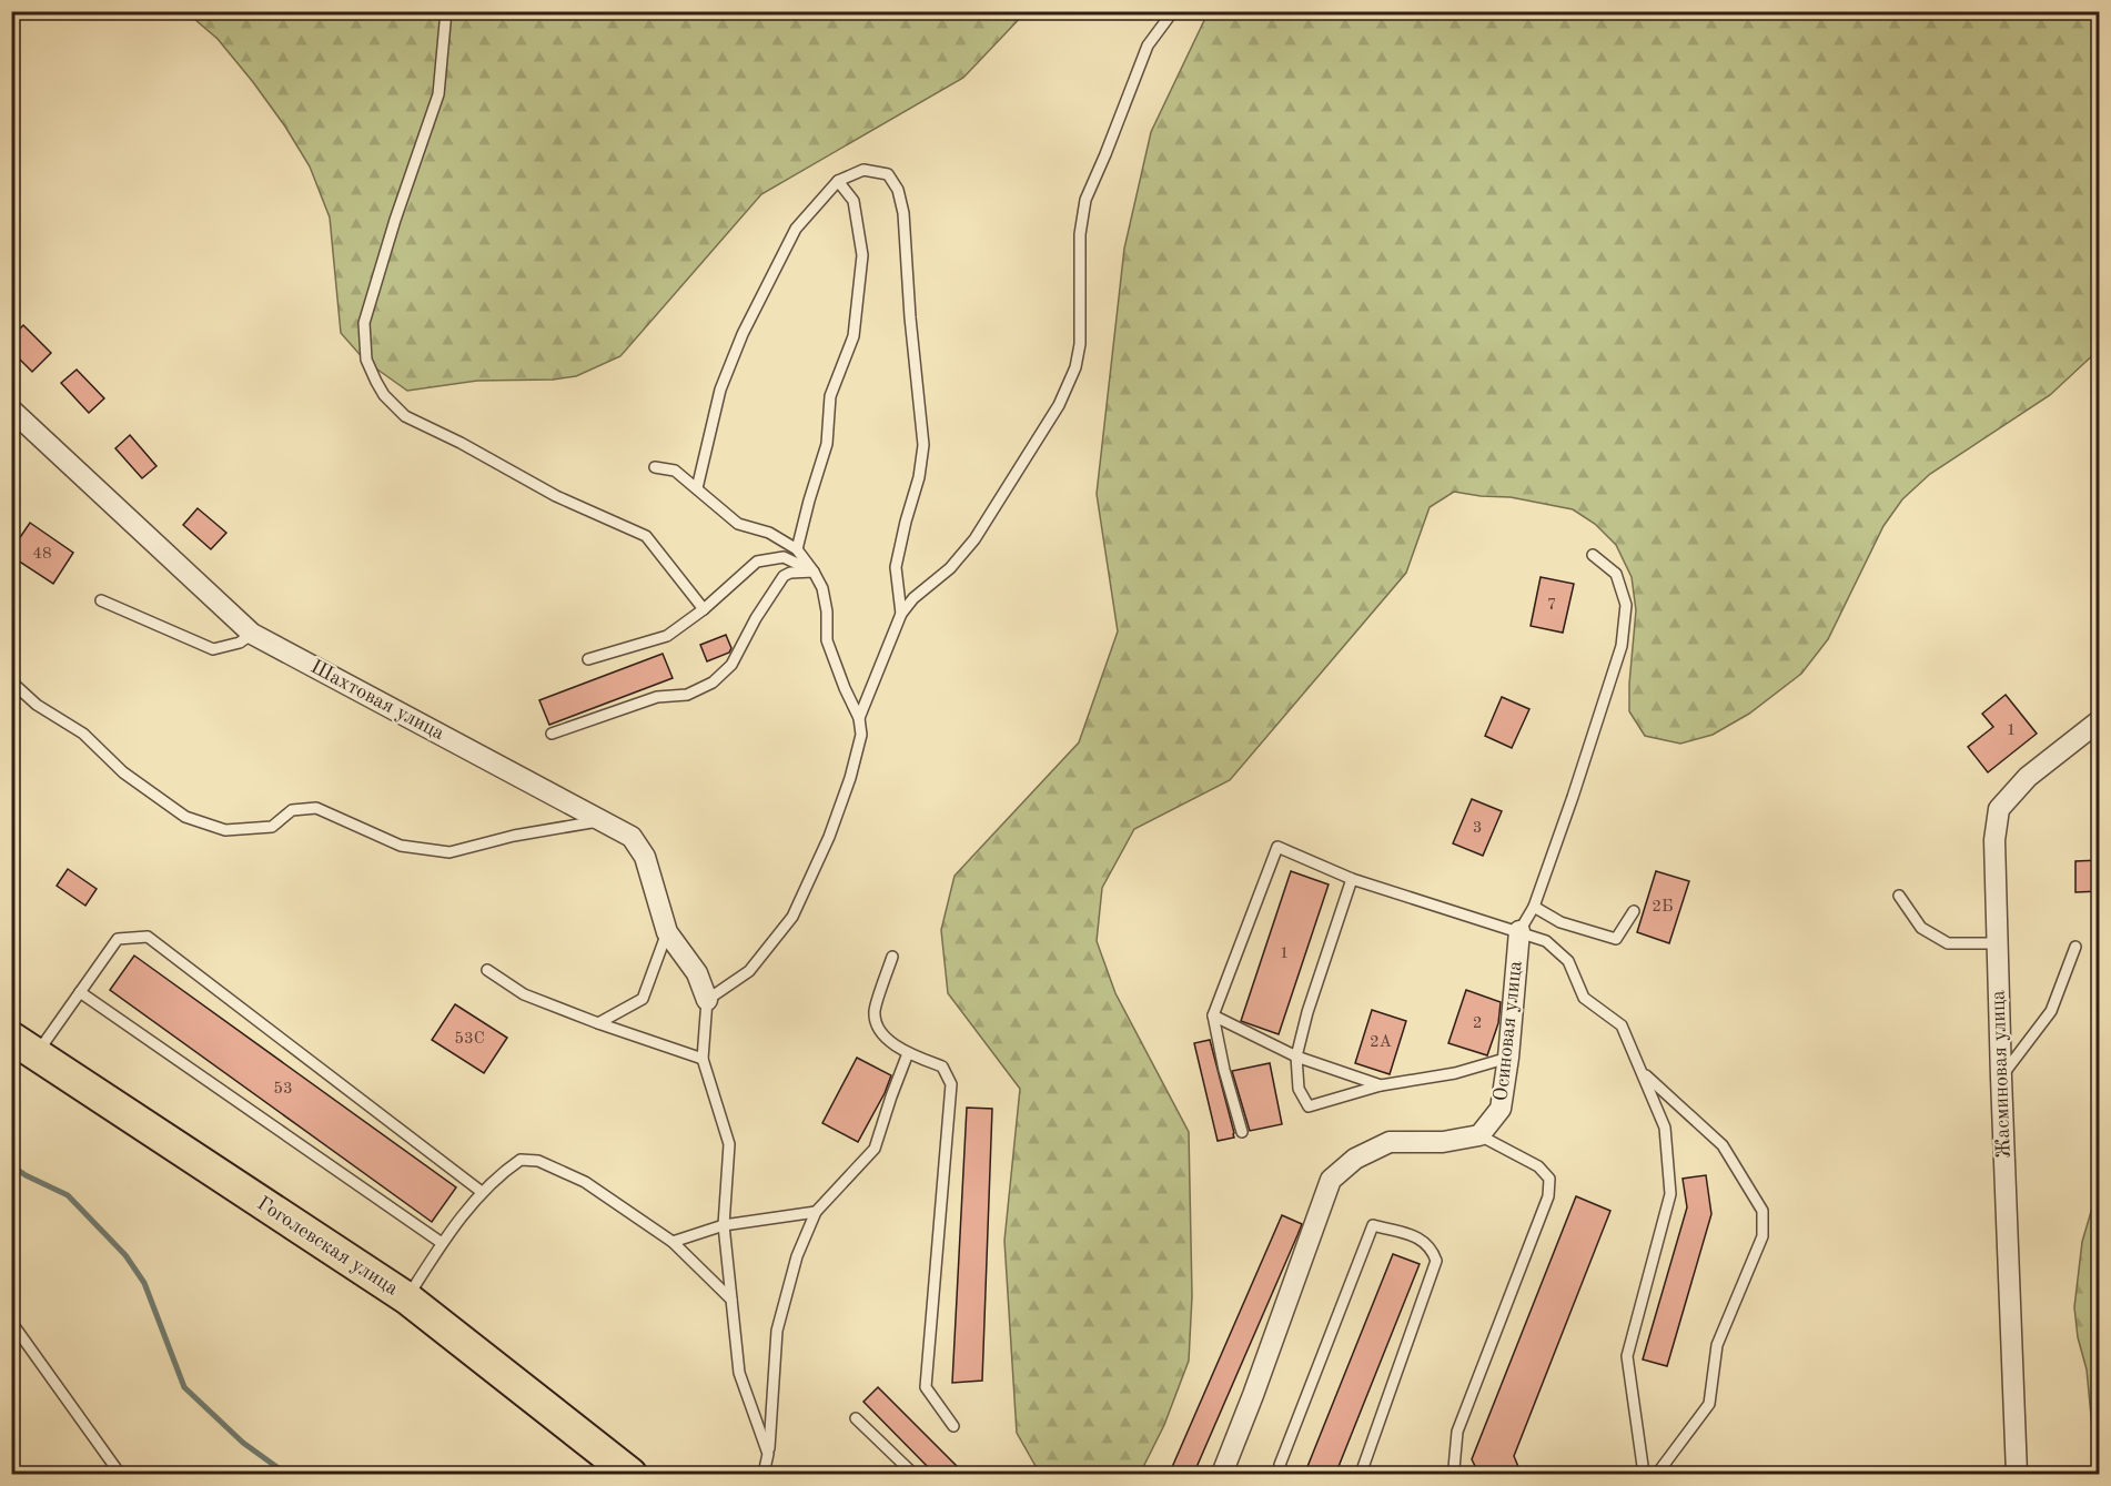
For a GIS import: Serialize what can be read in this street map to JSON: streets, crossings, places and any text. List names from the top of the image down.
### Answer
{
  "streets": {
    "main road": ["Гоголевская улица"],
    "street": ["Шахтовая улица", "Осиновая улица", "Жасминовая улица"]
  },
  "house_numbers": [
    "48",
    "7",
    "1",
    "3",
    "2Б",
    "1",
    "2",
    "53С",
    "2А",
    "53"
  ]
}
